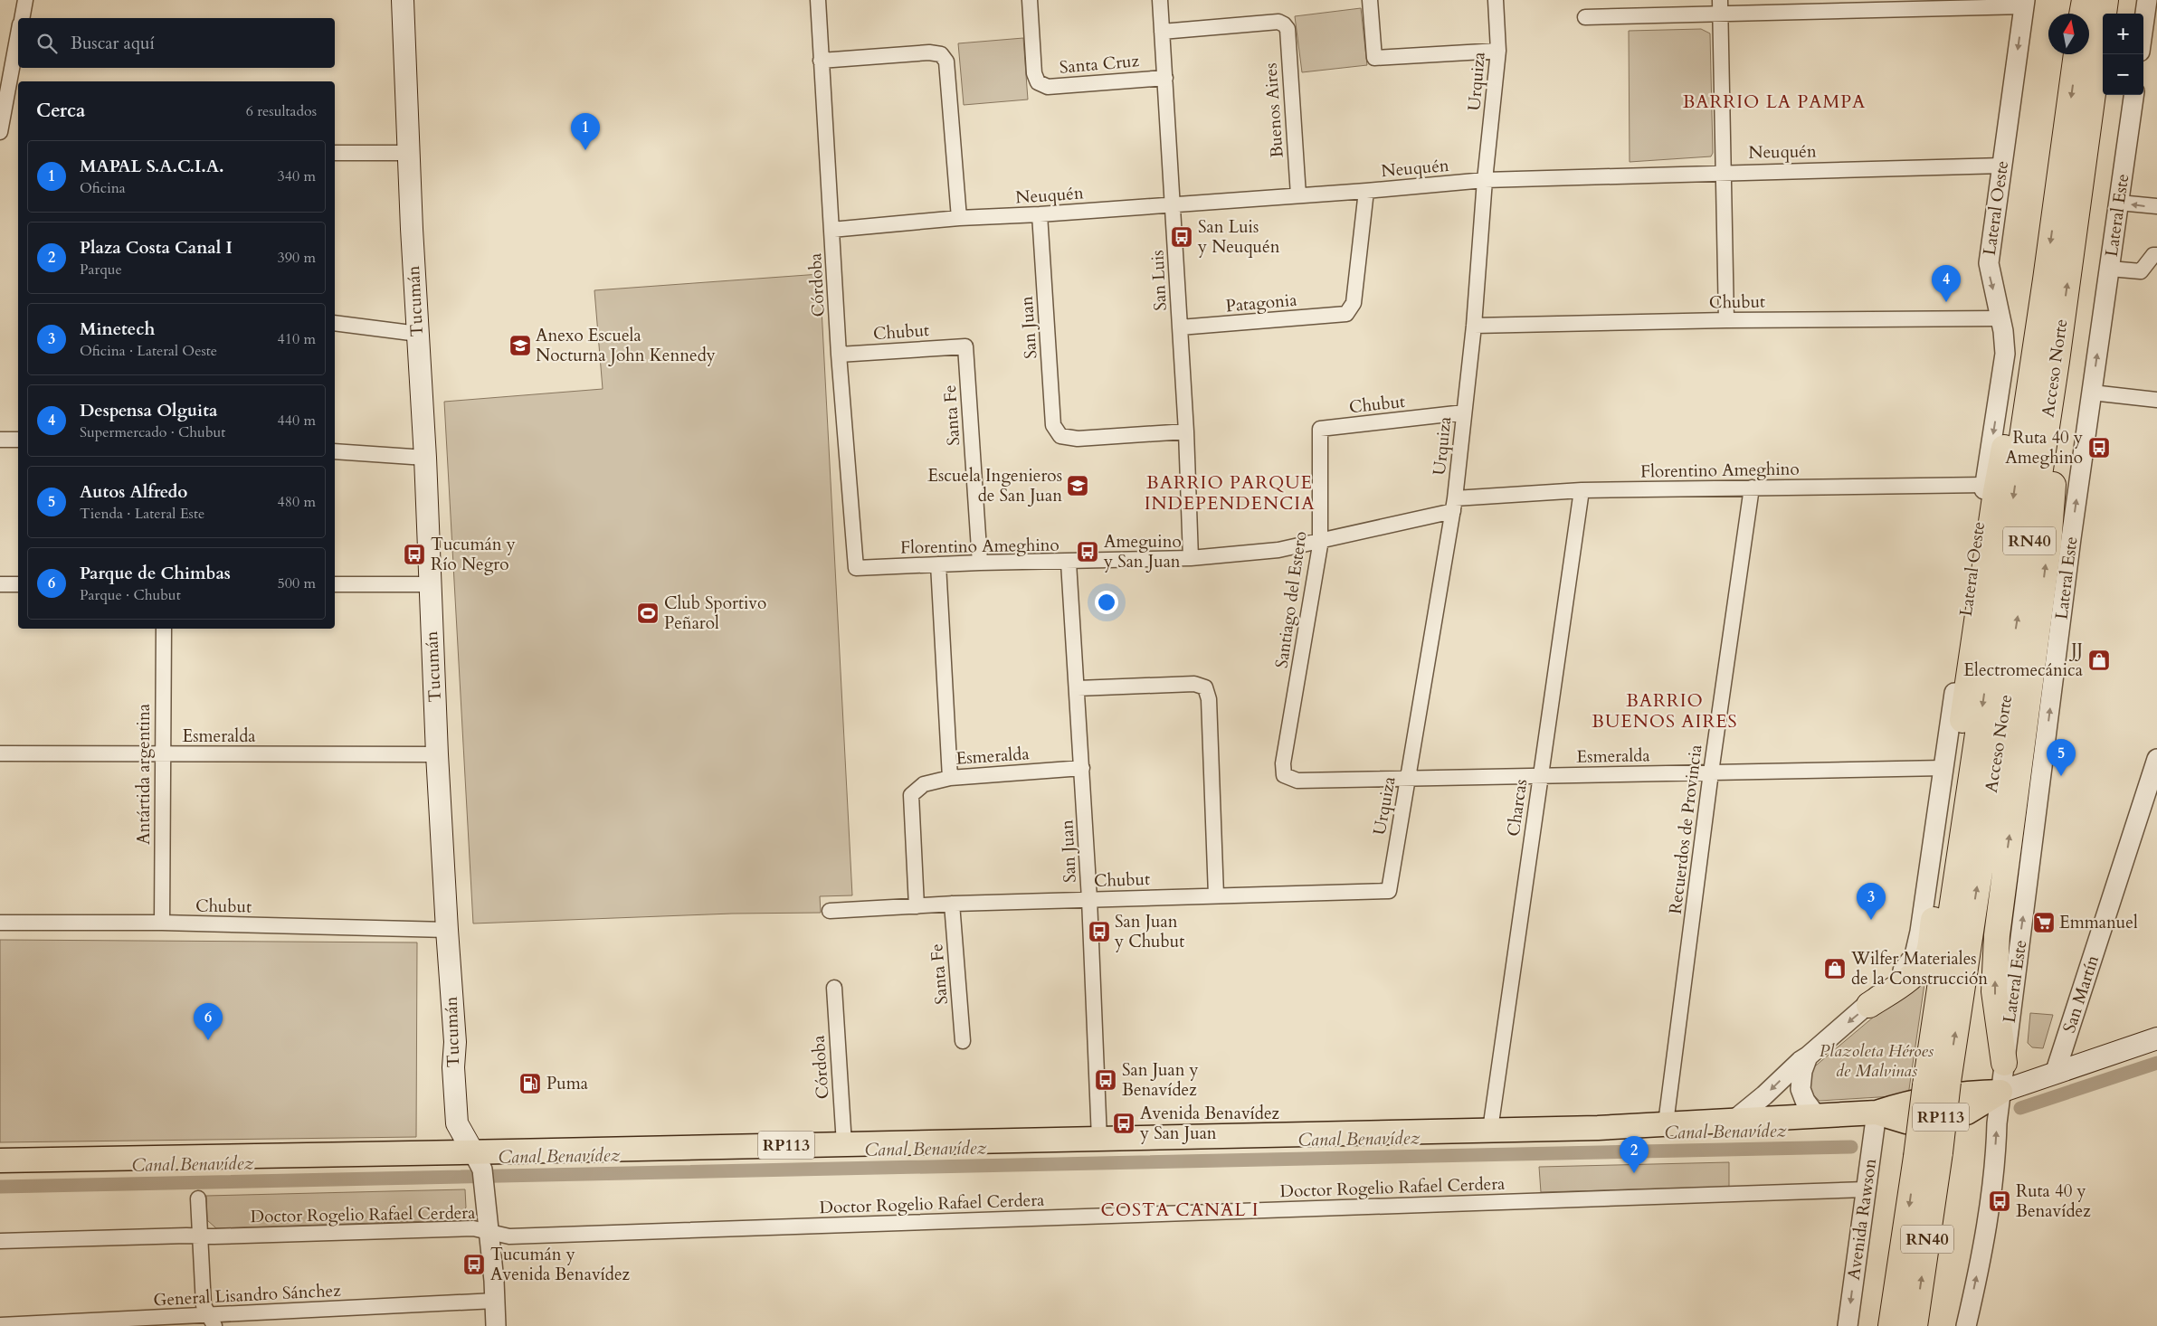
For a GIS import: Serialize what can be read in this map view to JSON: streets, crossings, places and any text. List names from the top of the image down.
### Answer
{
  "streets": {
    "highway": ["Acceso Norte", "RN40"],
    "main road": ["Tucumán", "RP113"],
    "street": [
      "Santa Cruz",
      "Urquiza",
      "Buenos Aires",
      "Neuquén",
      "Lateral Oeste",
      "Lateral Este",
      "San Luis",
      "Córdoba",
      "Chubut",
      "Patagonia",
      "San Juan",
      "Santa Fe",
      "Florentino Ameghino",
      "Santiago del Estero",
      "Esmeralda",
      "Antártida argentina",
      "Charcas",
      "Recuerdos de Provincia",
      "San Martín",
      "Doctor Rogelio Rafael Cerdera",
      "Avenida Rawson",
      "General Lisandro Sánchez"
    ]
  },
  "crossings": [
    ["Santa Cruz", "San Luis"],
    ["Urquiza", "Neuquén"],
    ["Urquiza", "Chubut"],
    ["Urquiza", "Florentino Ameghino"],
    ["Urquiza", "Esmeralda"],
    ["Buenos Aires", "Neuquén"],
    ["Buenos Aires", "San Luis"],
    ["Neuquén", "Lateral Oeste"],
    ["Neuquén", "San Luis"],
    ["Neuquén", "Córdoba"],
    ["Neuquén", "Patagonia"],
    ["Neuquén", "San Juan"],
    ["Lateral Oeste", "Chubut"],
    ["Lateral Oeste", "Florentino Ameghino"],
    ["Lateral Oeste", "Esmeralda"],
    ["Lateral Oeste", "RP113"],
    ["Lateral Este", "RP113"],
    ["San Luis", "Patagonia"],
    ["San Luis", "San Juan"],
    ["San Luis", "Florentino Ameghino"],
    ["Córdoba", "Chubut"],
    ["Córdoba", "Florentino Ameghino"],
    ["Córdoba", "RP113"],
    ["Tucumán", "Chubut"],
    ["Tucumán", "Esmeralda"],
    ["Tucumán", "RP113"],
    ["Tucumán", "Doctor Rogelio Rafael Cerdera"],
    ["Tucumán", "General Lisandro Sánchez"],
    ["Chubut", "San Juan"],
    ["Chubut", "Santa Fe"],
    ["Chubut", "Santiago del Estero"],
    ["Chubut", "Esmeralda"],
    ["Chubut", "Antártida argentina"],
    ["San Juan", "Florentino Ameghino"],
    ["San Juan", "Esmeralda"],
    ["San Juan", "RP113"],
    ["Santa Fe", "Florentino Ameghino"],
    ["Florentino Ameghino", "Santiago del Estero"],
    ["Florentino Ameghino", "Charcas"],
    ["Florentino Ameghino", "Recuerdos de Provincia"],
    ["Santiago del Estero", "Esmeralda"],
    ["Esmeralda", "Antártida argentina"],
    ["Esmeralda", "Charcas"],
    ["Esmeralda", "Recuerdos de Provincia"],
    ["Charcas", "RP113"],
    ["Recuerdos de Provincia", "RP113"],
    ["San Martín", "RP113"],
    ["RP113", "Avenida Rawson"],
    ["Doctor Rogelio Rafael Cerdera", "Avenida Rawson"]
  ],
  "one_way": ["Lateral Oeste", "Lateral Este"],
  "districts": [
    "BARRIO LA PAMPA",
    "BARRIO PARQUE INDEPENDENCIA",
    "BARRIO BUENOS AIRES",
    "COSTA CANAL I"
  ],
  "water": ["Canal Benavídez"],
  "parks": ["Plazoleta Héroes de Malvinas"],
  "places": {
    "bus stop": [
      "San Luis y Neuquén",
      "Ruta 40 y Ameghino",
      "Ameguino y San Juan",
      "Tucumán y Río Negro",
      "San Juan y Chubut",
      "San Juan y Benavídez",
      "Avenida Benavídez y San Juan",
      "Ruta 40 y Benavídez",
      "Tucumán y Avenida Benavídez"
    ],
    "school or university": ["Anexo Escuela Nocturna John Kennedy", "Escuela Ingenieros de San Juan"],
    "sports": ["Club Sportivo Peñarol"],
    "shop": ["JJ Electromecánica", "Wilfer Materiales de la Construcción"],
    "supermarket": ["Emmanuel"],
    "fuel station": ["Puma"]
  },
  "north": "top",
  "page": {
    "map_buttons": ["+", "−"],
    "search": "Buscar aquí",
    "heading": ["Cerca", "6 resultados"],
    "pins": [
      "1",
      "4",
      "5",
      "3",
      "6",
      "2"
    ],
    "list": [
      {
        "mark": "1",
        "name": "MAPAL S.A.C.I.A.",
        "note": "Oficina",
        "value": "340 m"
      },
      {
        "mark": "2",
        "name": "Plaza Costa Canal I",
        "note": "Parque",
        "value": "390 m"
      },
      {
        "mark": "3",
        "name": "Minetech",
        "note": "Oficina · Lateral Oeste",
        "value": "410 m"
      },
      {
        "mark": "4",
        "name": "Despensa Olguita",
        "note": "Supermercado · Chubut",
        "value": "440 m"
      },
      {
        "mark": "5",
        "name": "Autos Alfredo",
        "note": "Tienda · Lateral Este",
        "value": "480 m"
      },
      {
        "mark": "6",
        "name": "Parque de Chimbas",
        "note": "Parque · Chubut",
        "value": "500 m"
      }
    ]
  }
}
